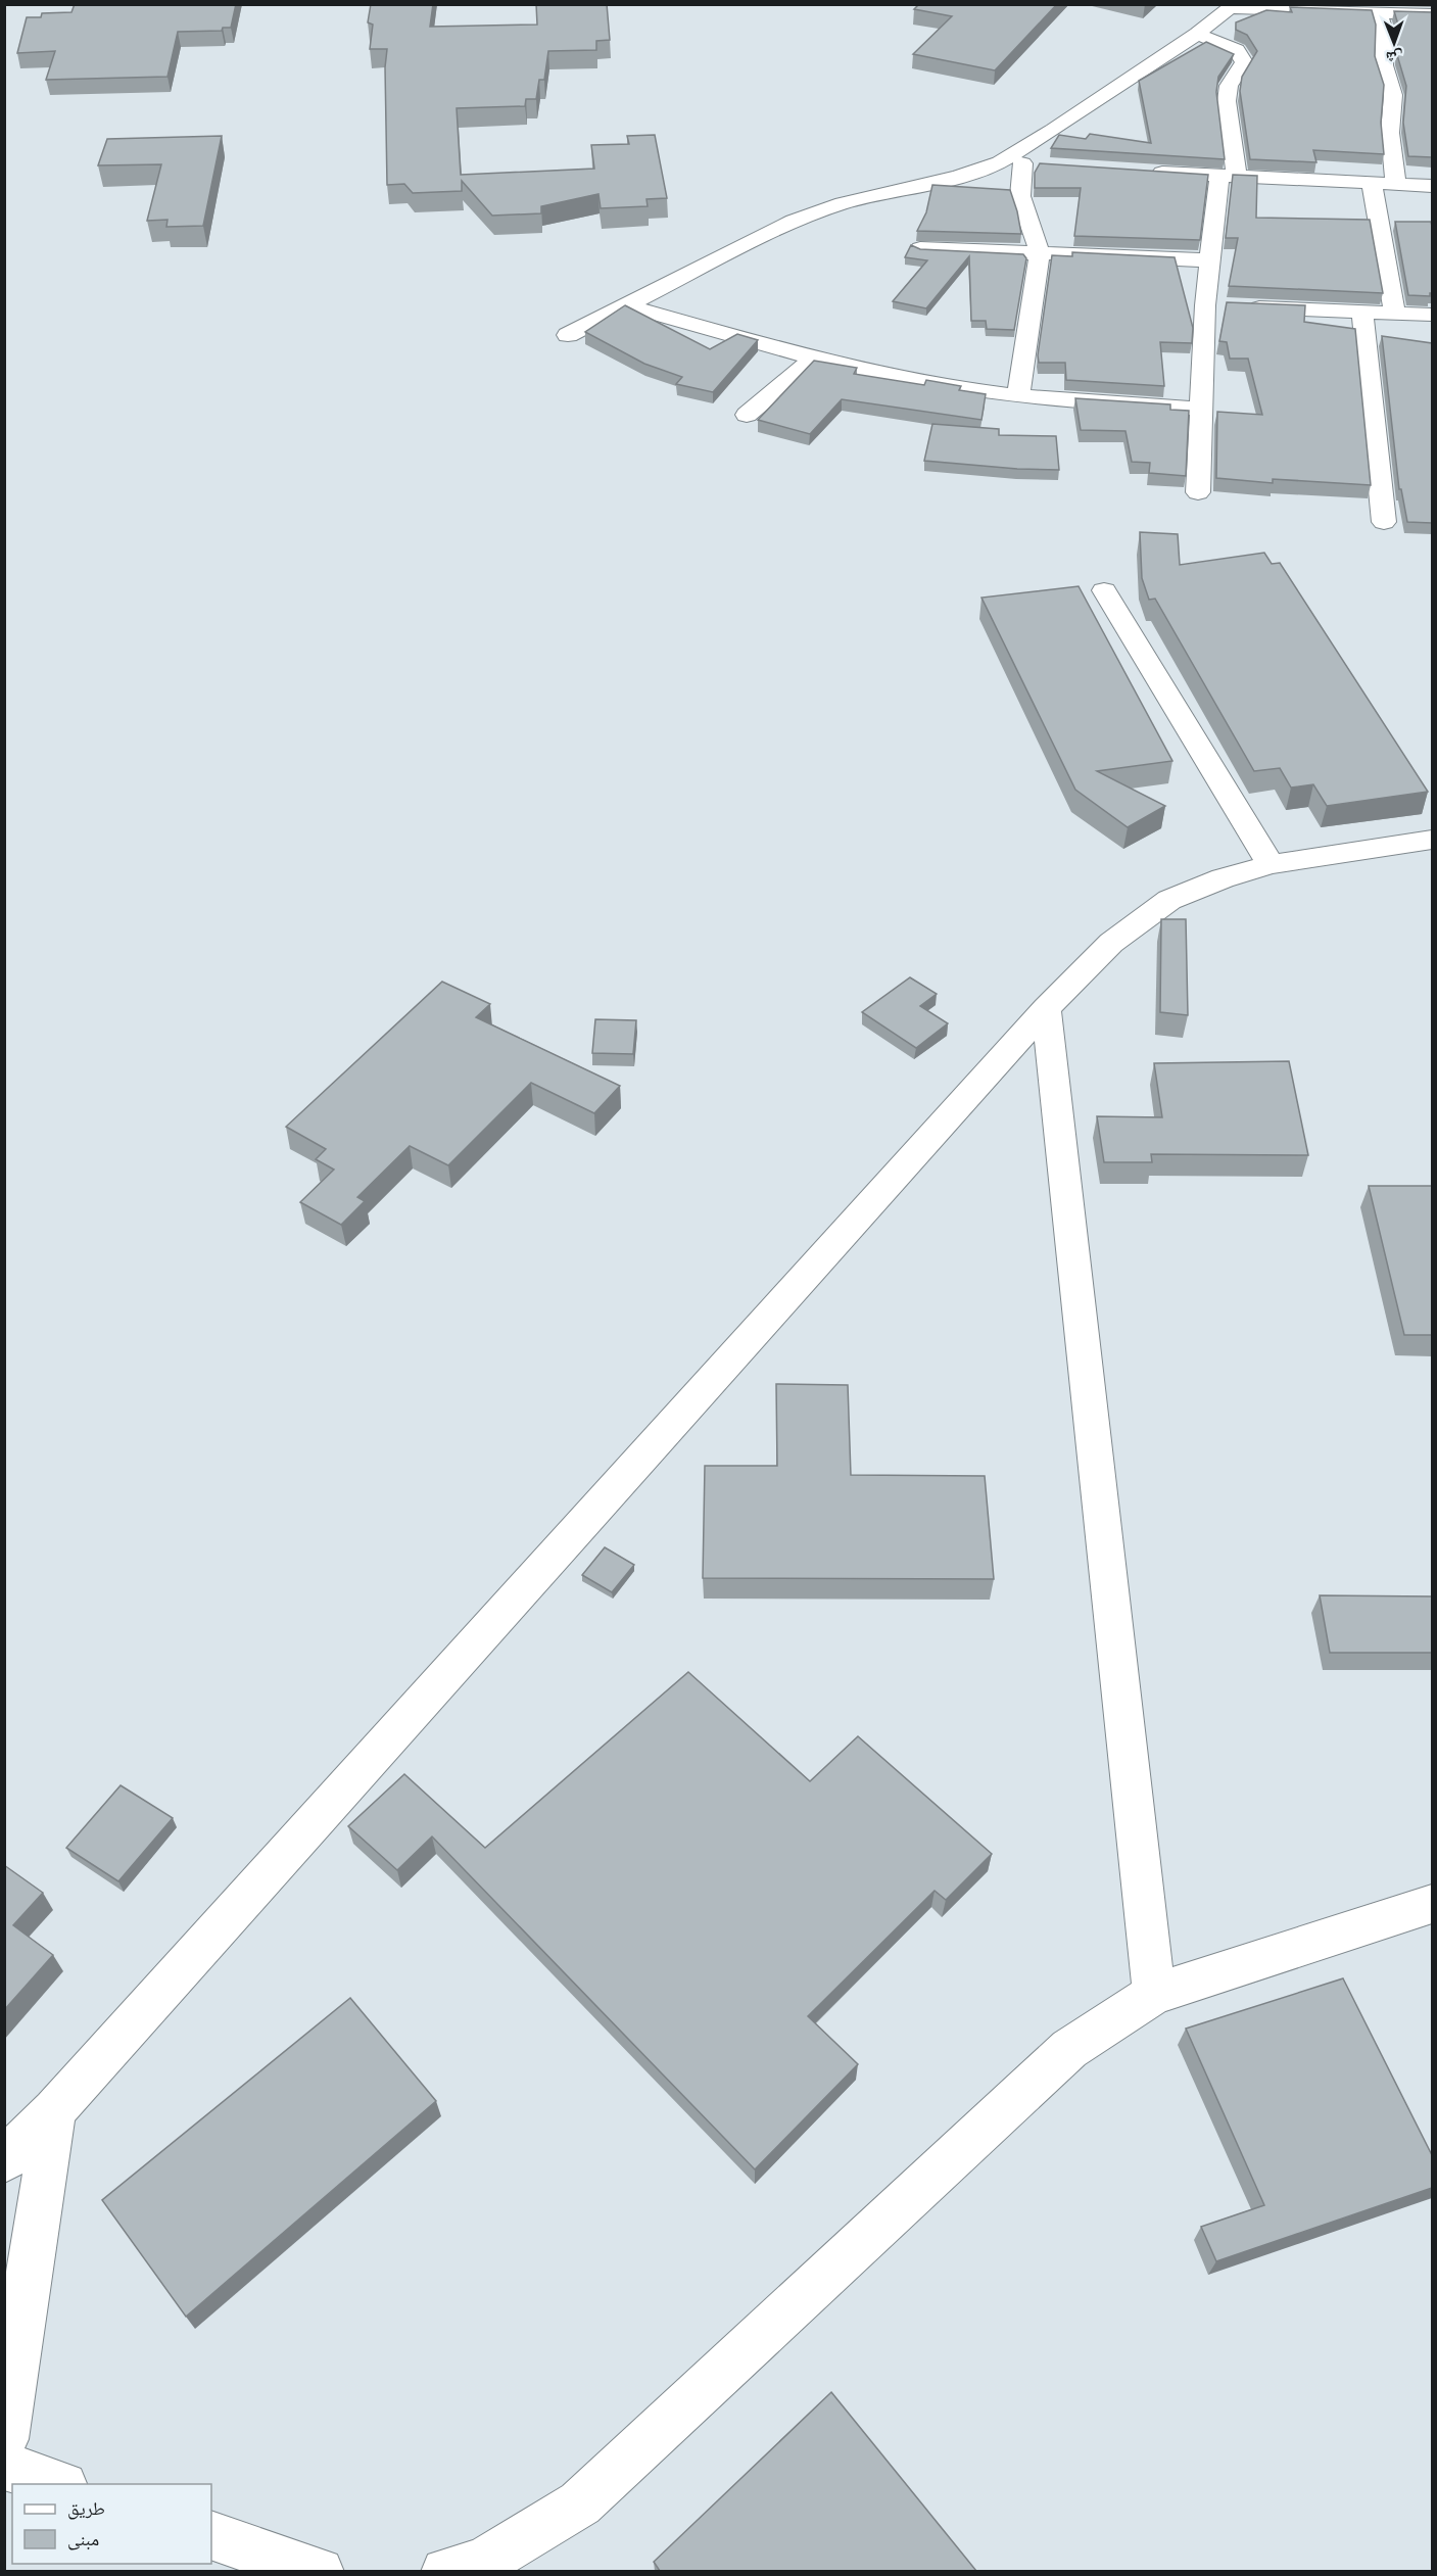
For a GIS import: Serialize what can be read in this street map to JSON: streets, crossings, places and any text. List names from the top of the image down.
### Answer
{
  "legend": ["طريق", "مبنى"],
  "north": "bottom"
}
